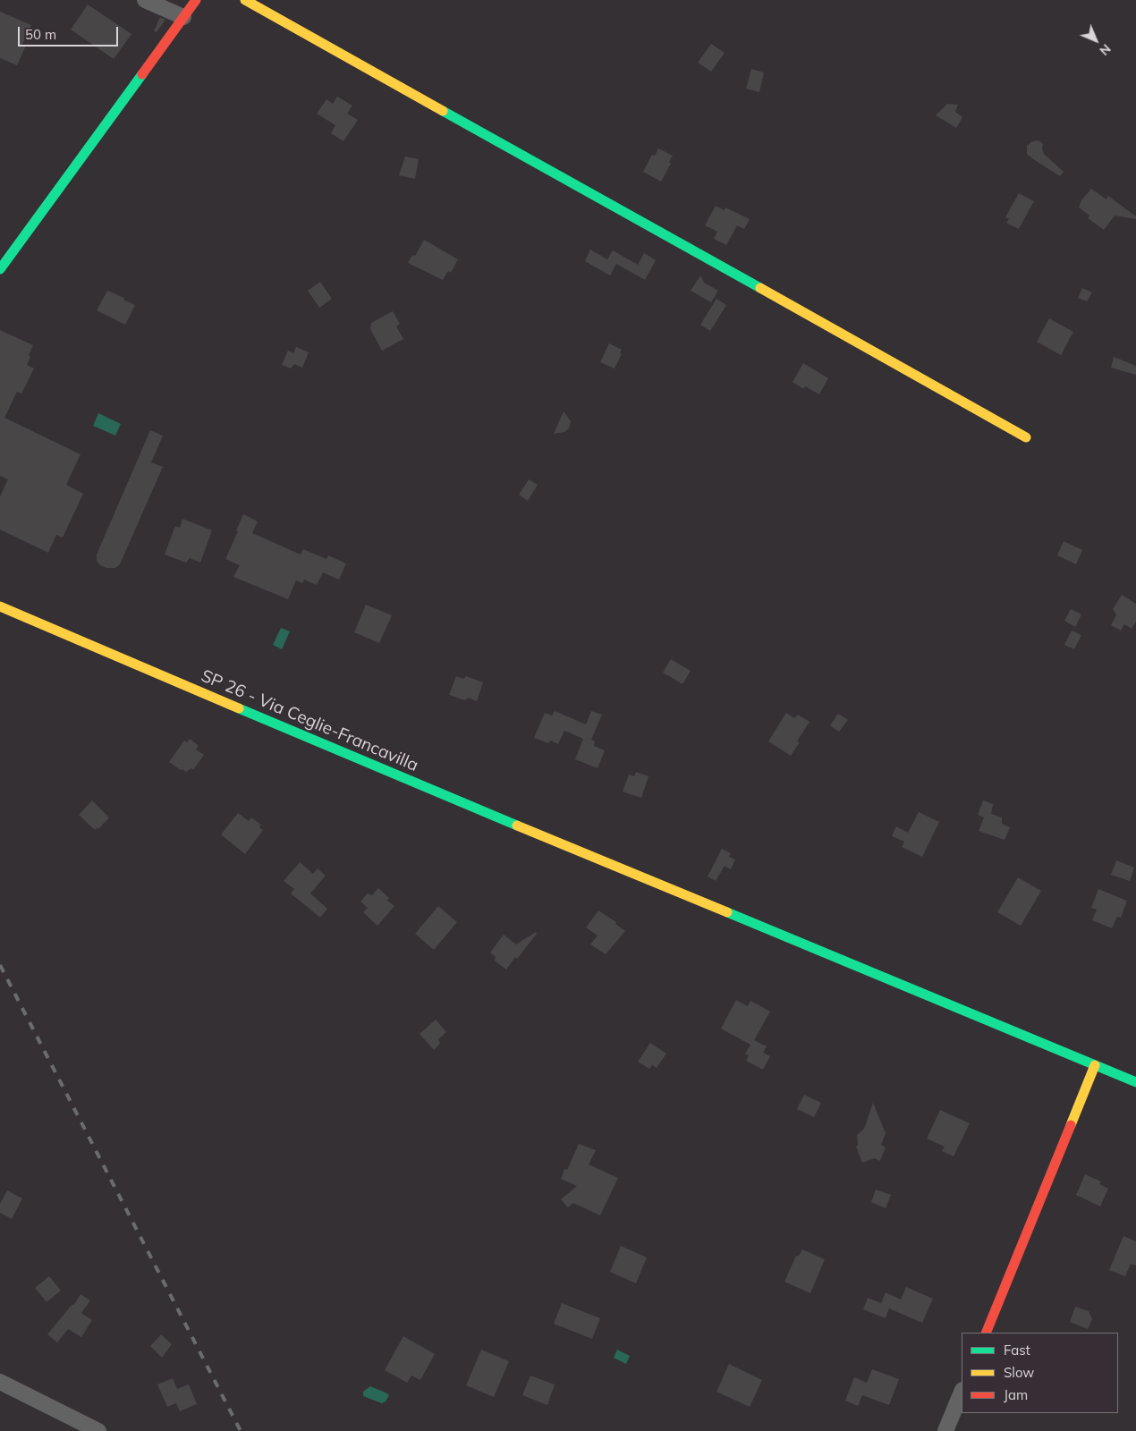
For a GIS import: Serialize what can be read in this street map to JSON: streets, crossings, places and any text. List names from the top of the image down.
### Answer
{
  "streets": {
    "street": ["SP 26 - Via Ceglie-Francavilla"]
  },
  "legend": ["Fast", "Slow", "Jam"],
  "scale_bar": "50 m",
  "north": "bottom right"
}
